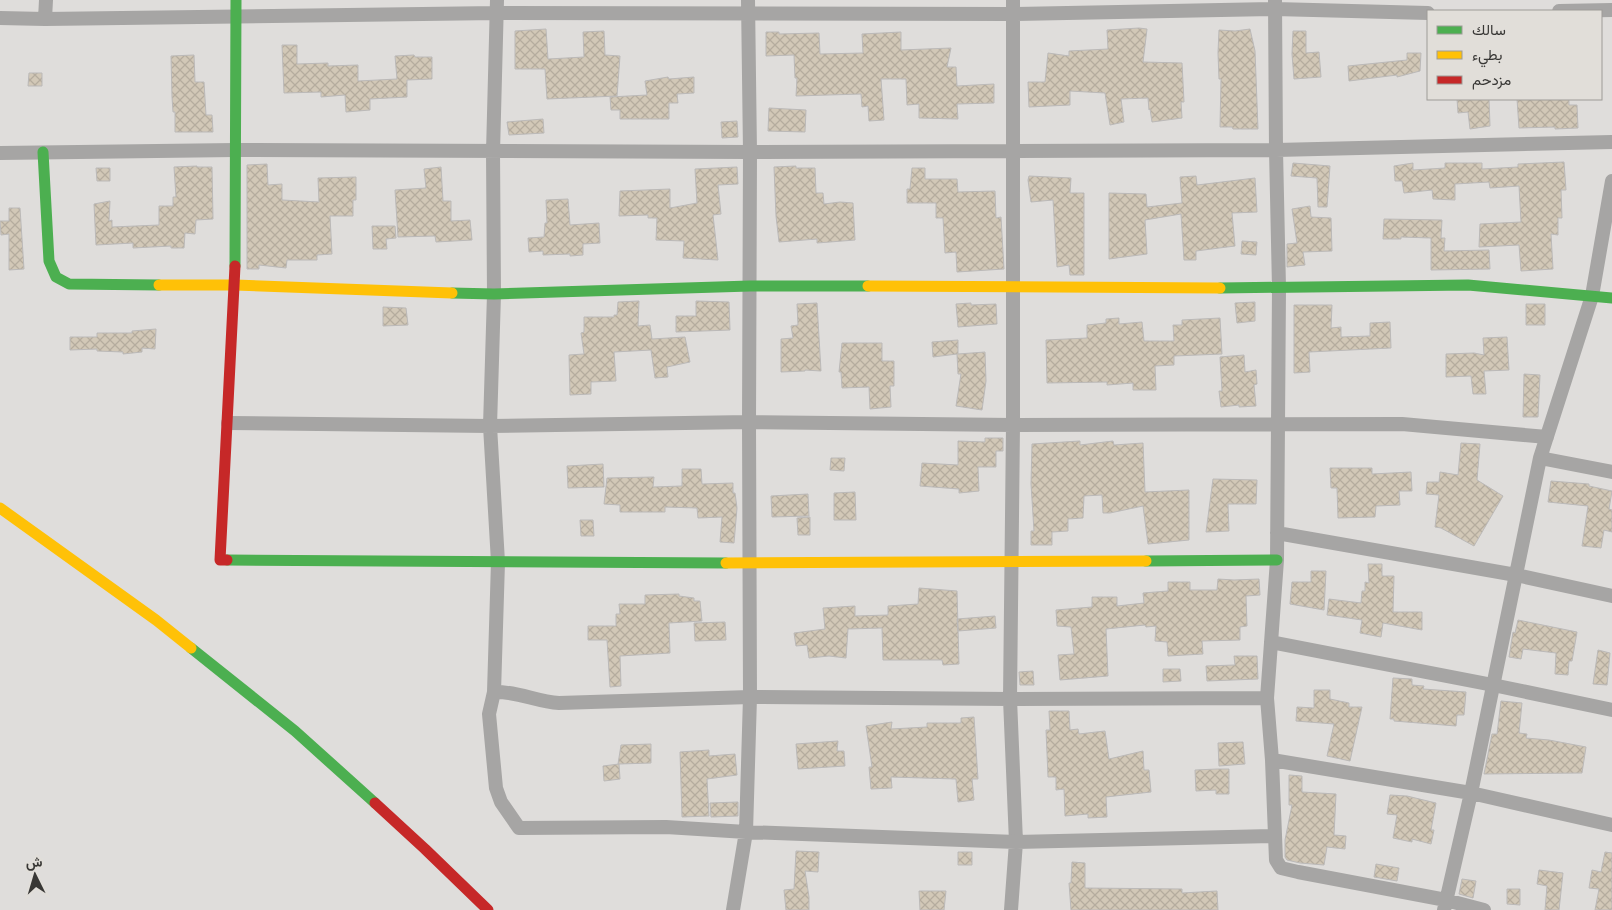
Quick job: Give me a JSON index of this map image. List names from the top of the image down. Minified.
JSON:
{"legend":["سالك","بطيء","مزدحم"],"north":"top"}
